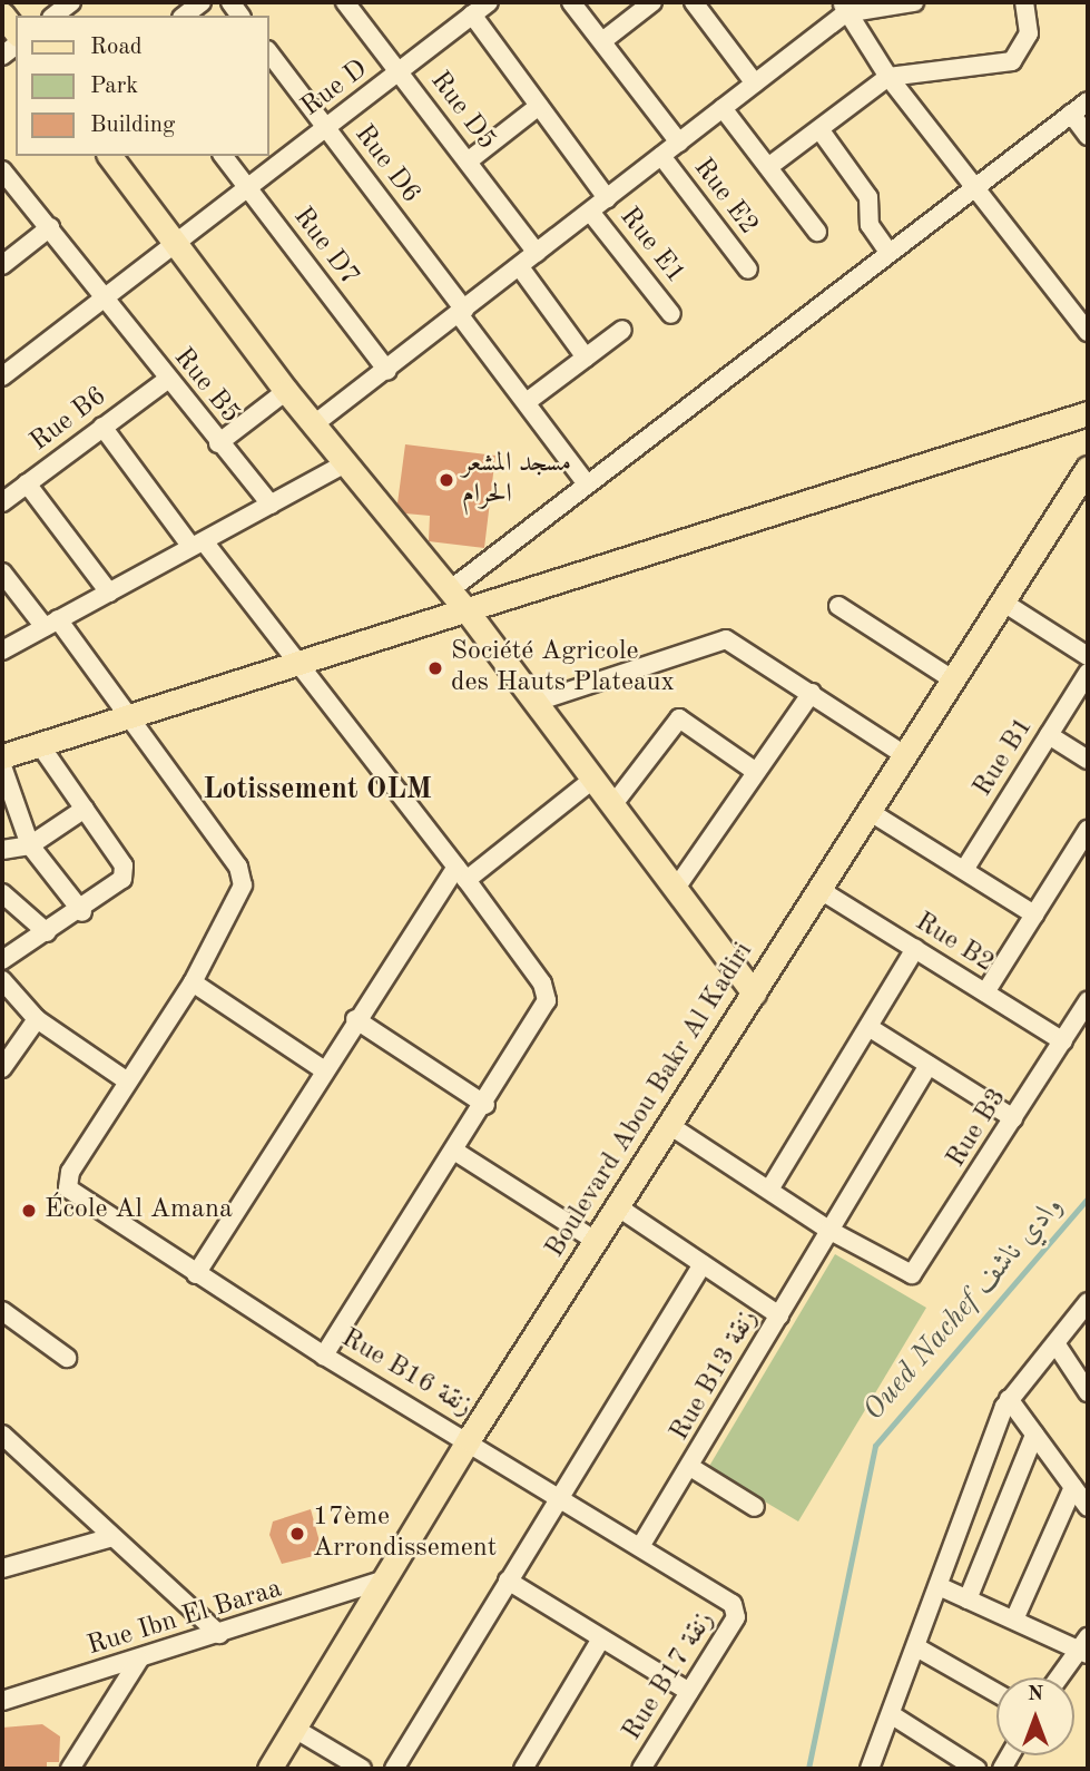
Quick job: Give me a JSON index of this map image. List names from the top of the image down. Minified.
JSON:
{"streets":{"main road":["Boulevard Abou Bakr Al Kadiri"],"street":["Rue D","Rue D5","Rue D6","Rue E2","Rue E1","Rue D7","Rue B5","Rue B6","Rue B1","Rue B2","Rue B3","Rue B16 زنقة","Rue B13 زنقة","Rue Ibn El Baraa","Rue B17 زنقة"]},"crossings":[["Rue D","Rue D5"],["Rue D","Rue D6"],["Rue D","Rue D7"],["Rue B5","Rue B6"],["Rue B2","Boulevard Abou Bakr Al Kadiri"],["Rue B2","Rue B3"],["Boulevard Abou Bakr Al Kadiri","Rue B16 زنقة"],["Boulevard Abou Bakr Al Kadiri","Rue Ibn El Baraa"],["Rue B3","Rue B13 زنقة"],["Rue B16 زنقة","Rue B13 زنقة"],["Rue B16 زنقة","Rue B17 زنقة"]],"districts":["Lotissement OLM"],"water":["Oued Nachef وادي ناشف"],"places":["مسجد المشعر الحرام","Société Agricole des Hauts Plateaux","École Al Amana","17ème Arrondissement"],"legend":["Road","Park","Building"],"north":"top"}
